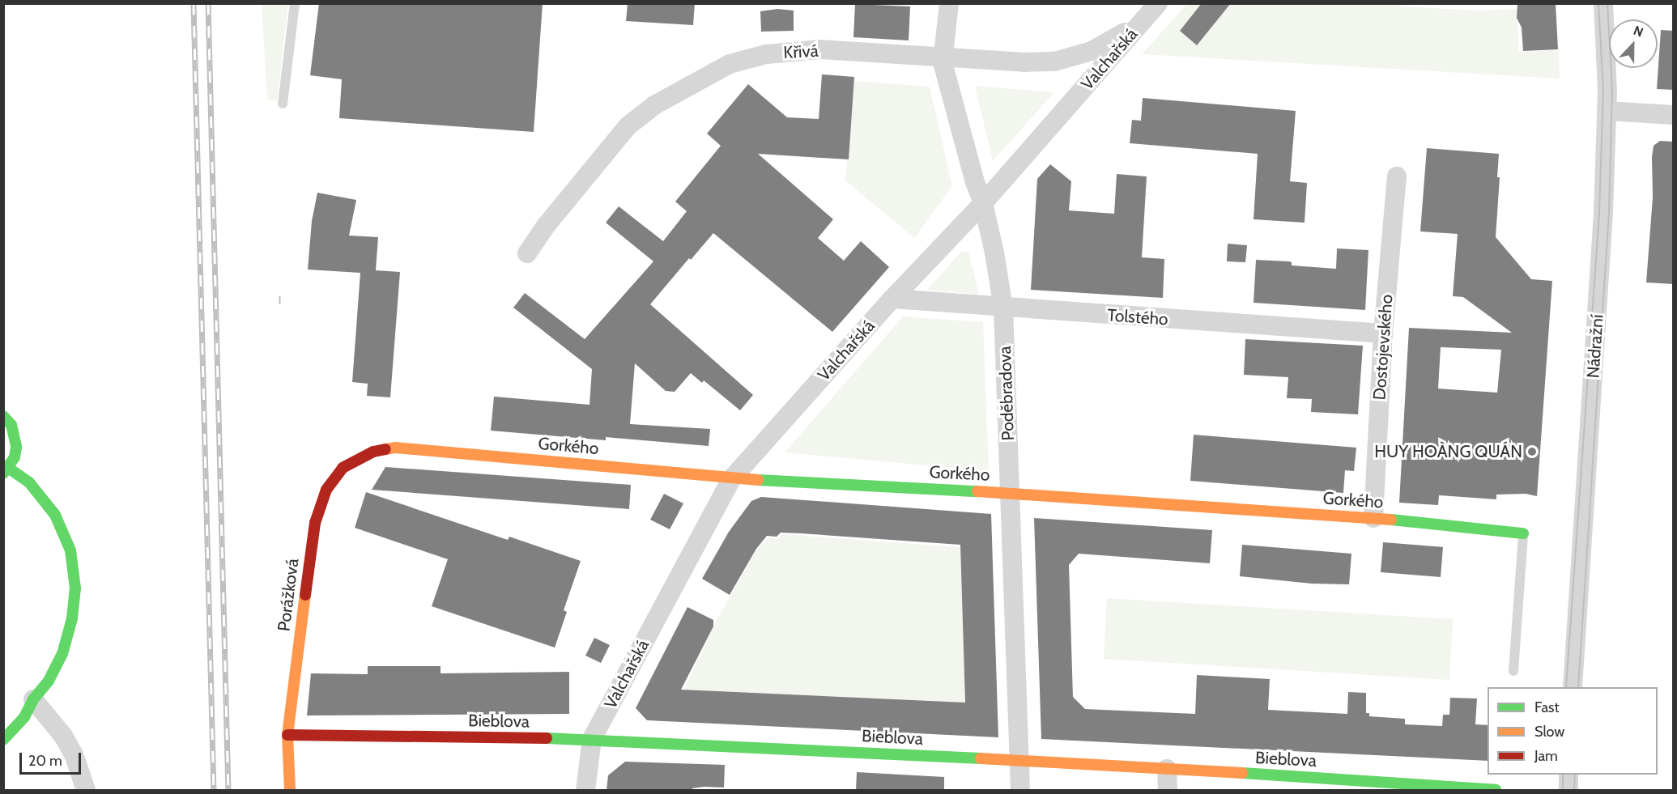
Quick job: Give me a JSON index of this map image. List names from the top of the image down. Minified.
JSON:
{"streets":{"main road":["Gorkého","Porážková","Bieblova"],"street":["Křivá","Valchařská","Tolstého","Nádražní","Dostojevského","Poděbradova"]},"crossings":[["Křivá","Valchařská"],["Křivá","Poděbradova"],["Valchařská","Tolstého"],["Valchařská","Poděbradova"],["Valchařská","Gorkého"],["Valchařská","Bieblova"],["Tolstého","Dostojevského"],["Tolstého","Poděbradova"],["Dostojevského","Gorkého"],["Poděbradova","Gorkého"],["Poděbradova","Bieblova"],["Gorkého","Porážková"],["Porážková","Bieblova"]],"places":["HUY HOÀNG QUÁN"],"legend":["Fast","Slow","Jam"],"scale_bar":"20 m","north":"top"}
